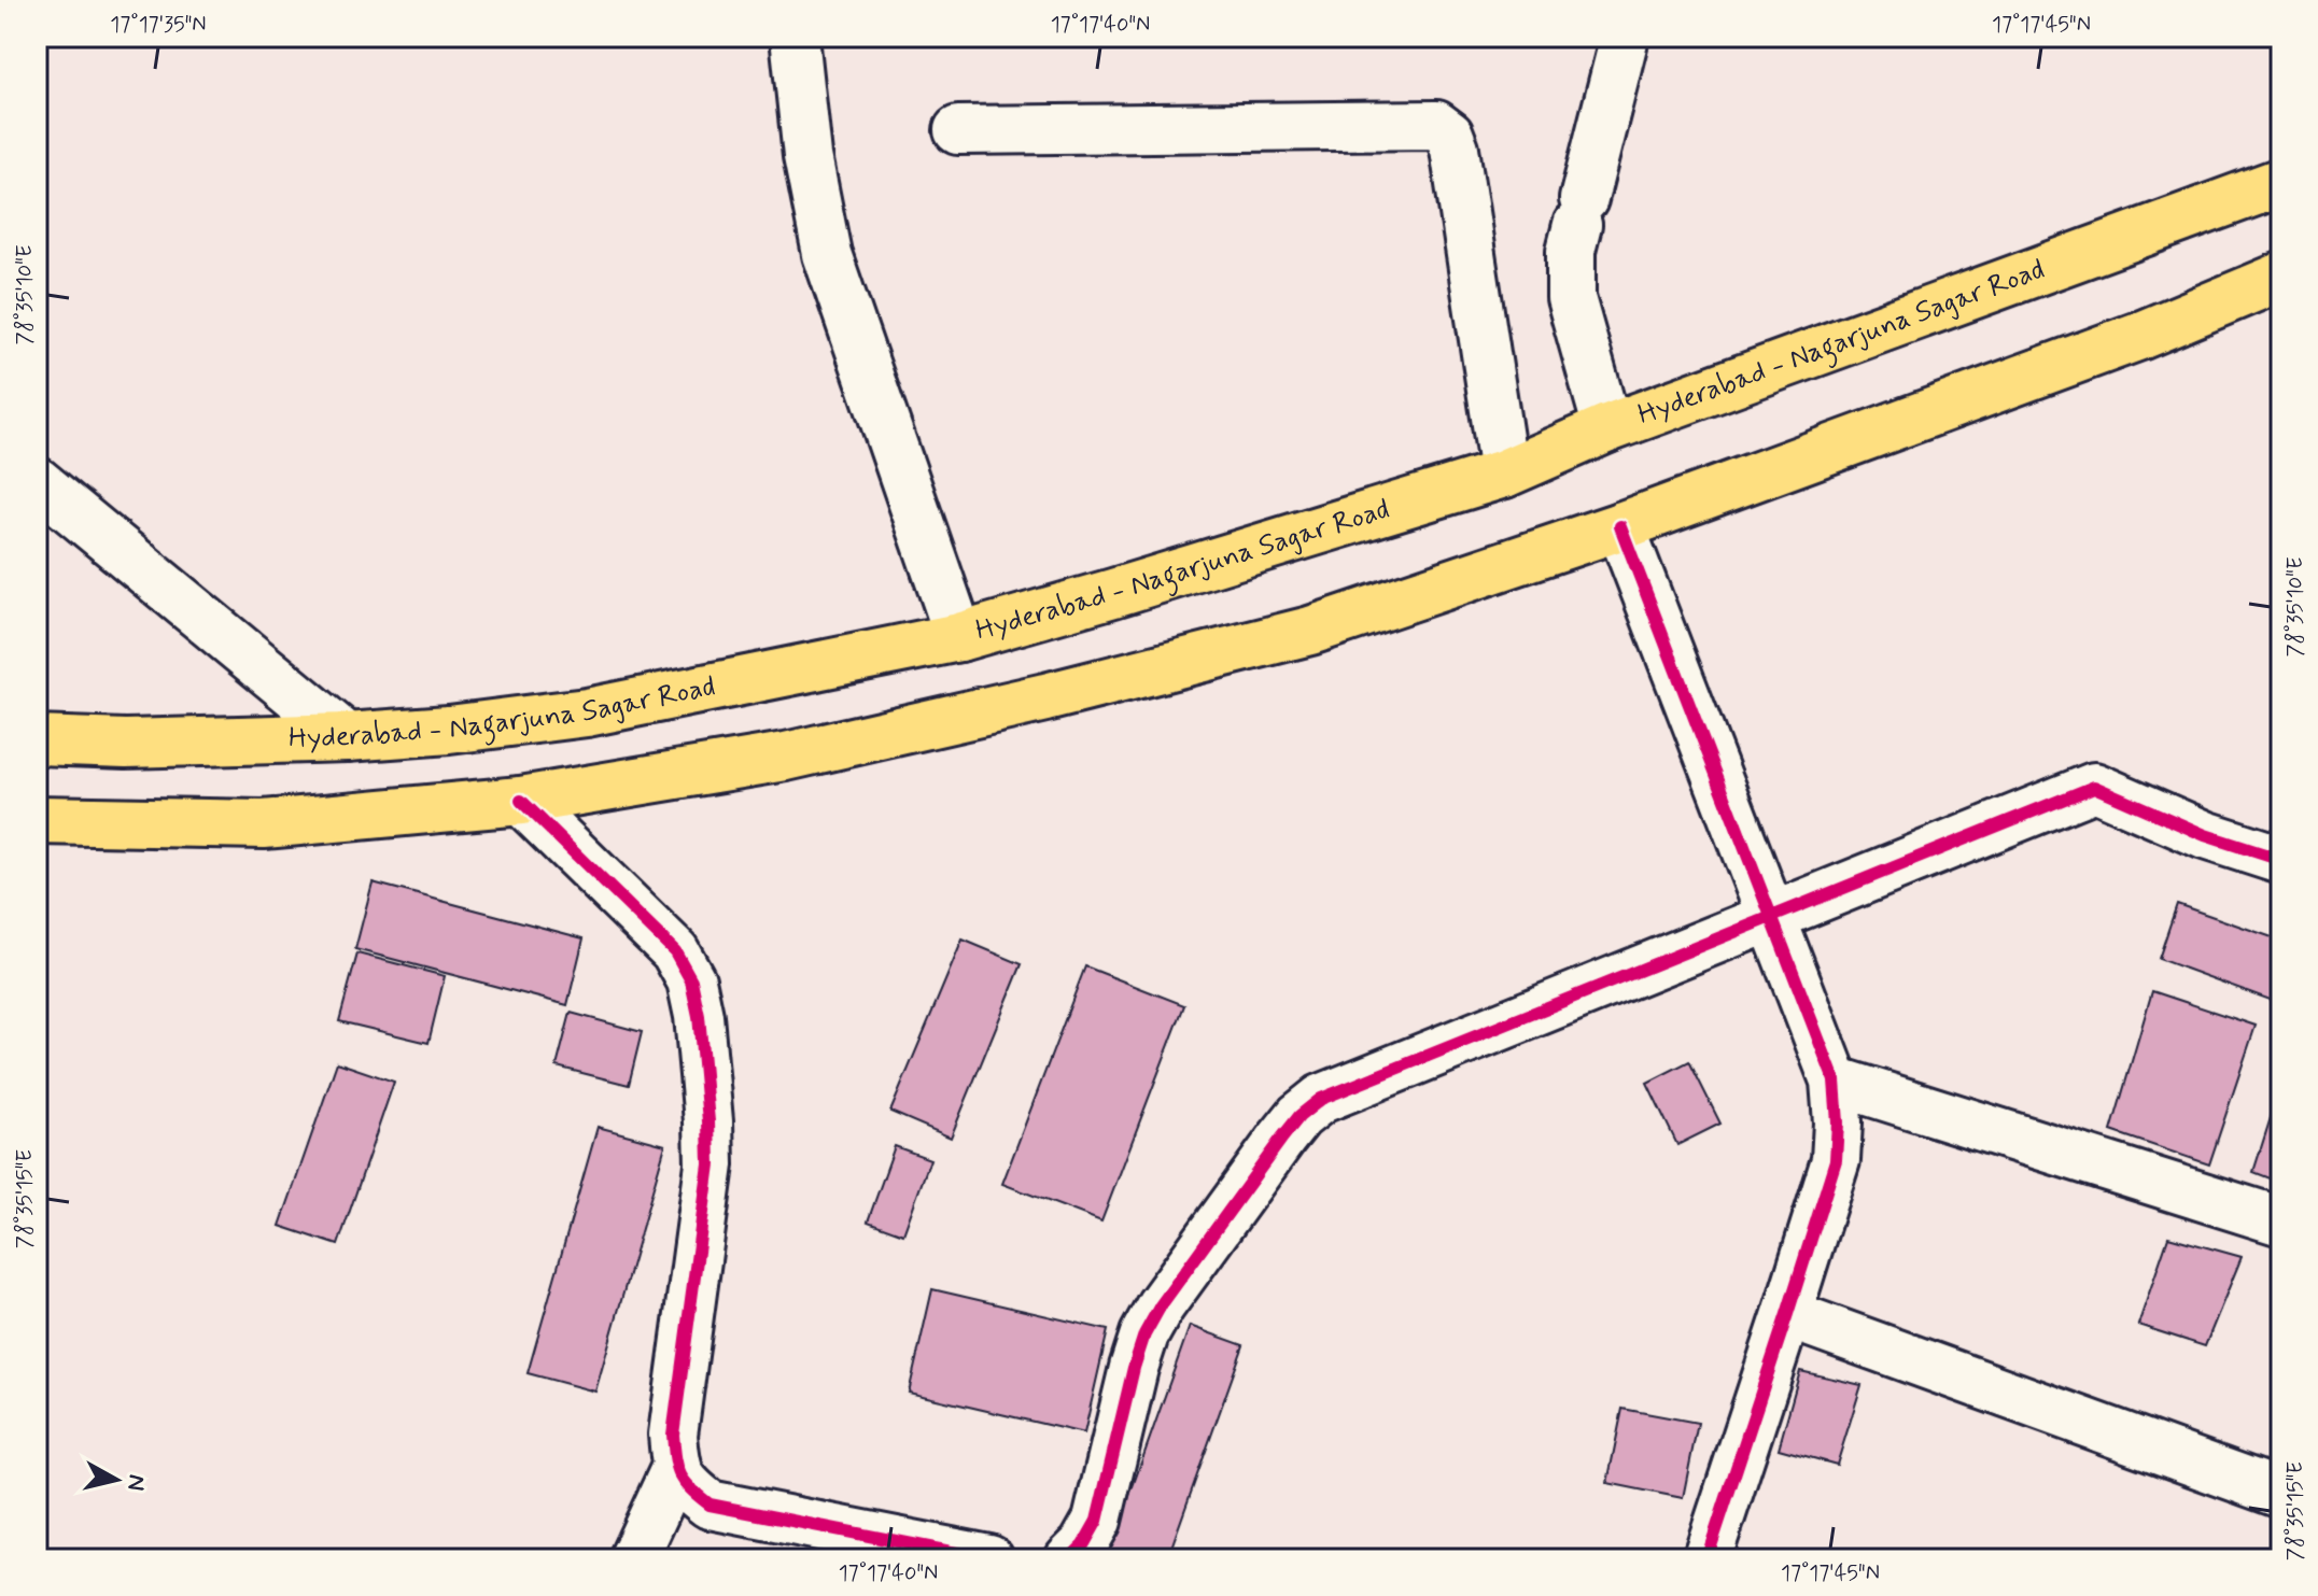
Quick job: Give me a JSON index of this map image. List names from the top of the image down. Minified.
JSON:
{"streets":{"main road":["Hyderabad - Nagarjuna Sagar Road"]},"north":"right","coordinates":["17°17'35\"N","17°17'40\"N","17°17'45\"N","78°35'10\"E","78°35'15\"E"]}
